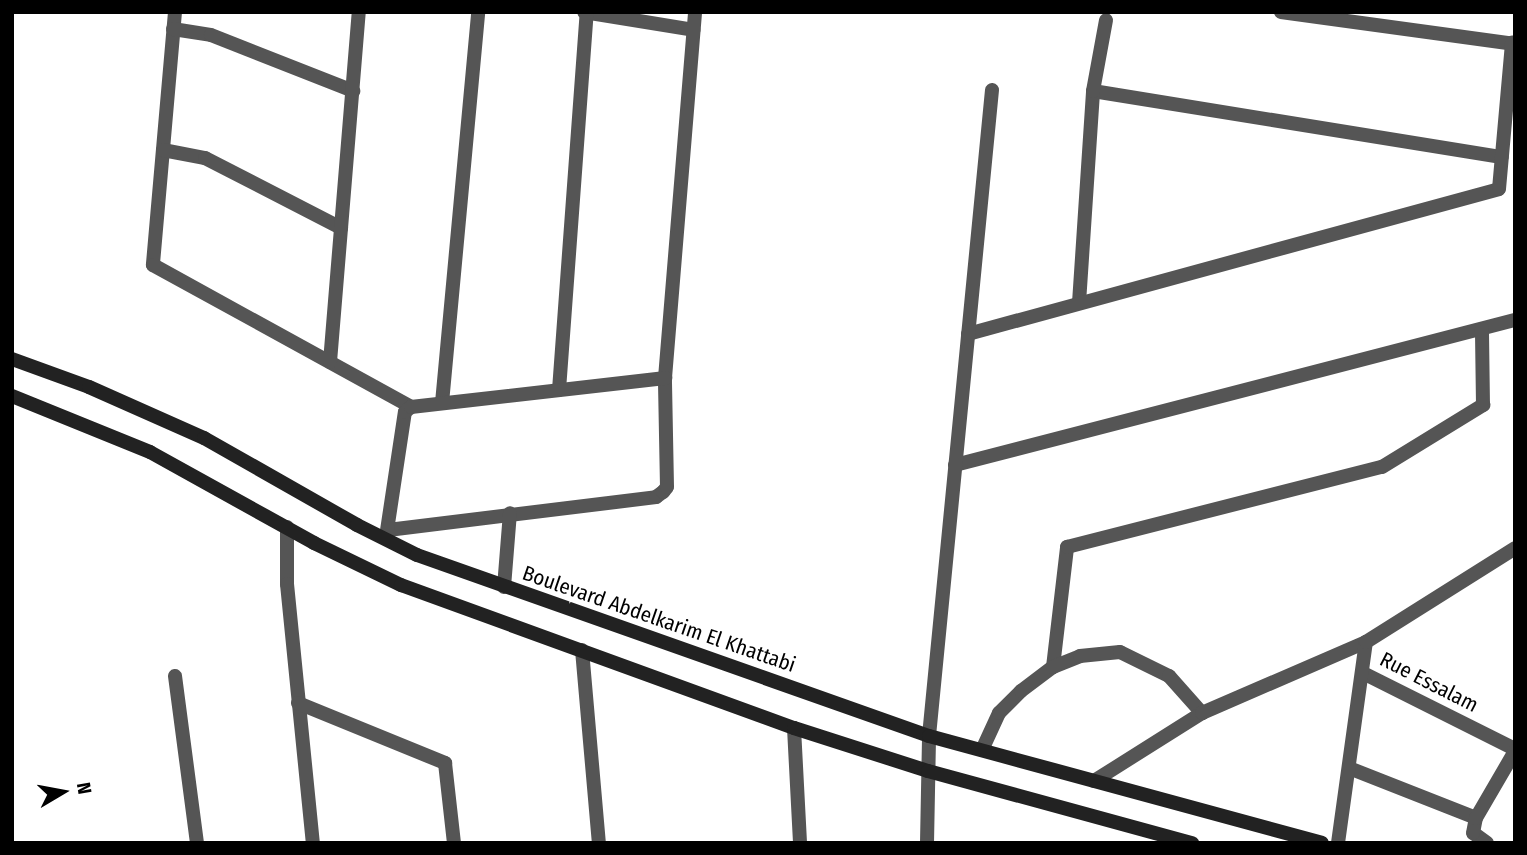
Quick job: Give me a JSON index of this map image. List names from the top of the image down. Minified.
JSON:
{"streets":{"street":["Boulevard Abdelkarim El Khattabi","Rue Essalam"]},"north":"right"}
